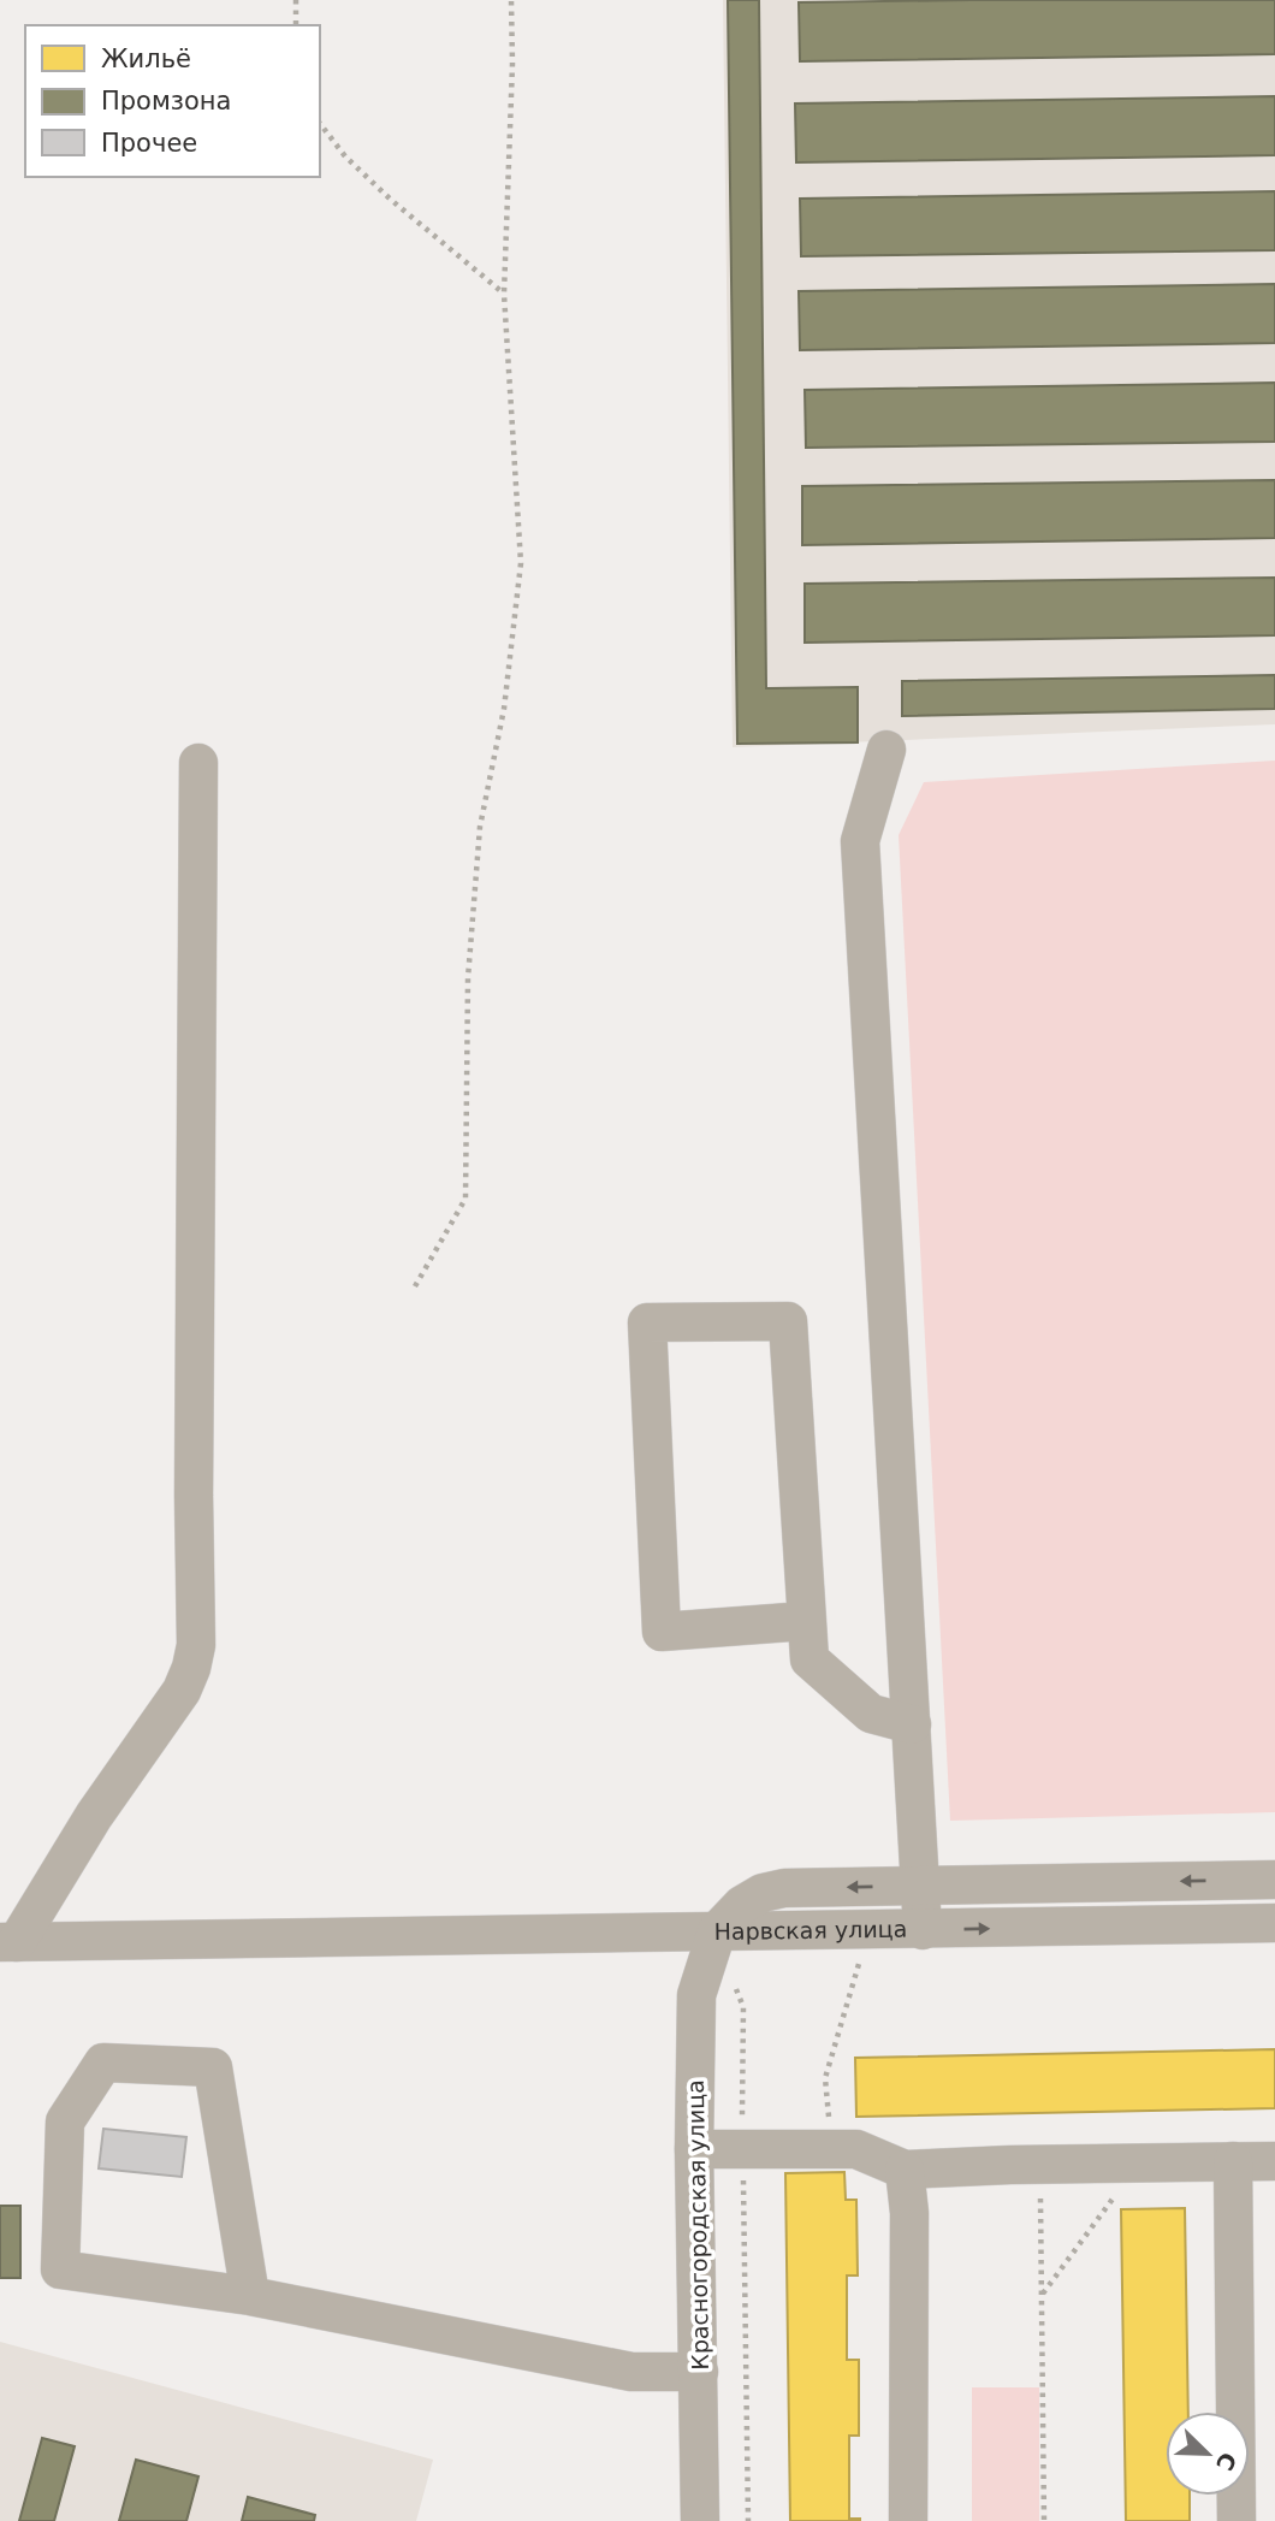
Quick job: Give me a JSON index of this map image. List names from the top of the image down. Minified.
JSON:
{"streets":{"street":["Нарвская улица","Красногородская улица"]},"crossings":[["Нарвская улица","Красногородская улица"]],"legend":["Жильё","Промзона","Прочее"],"north":"bottom right"}
